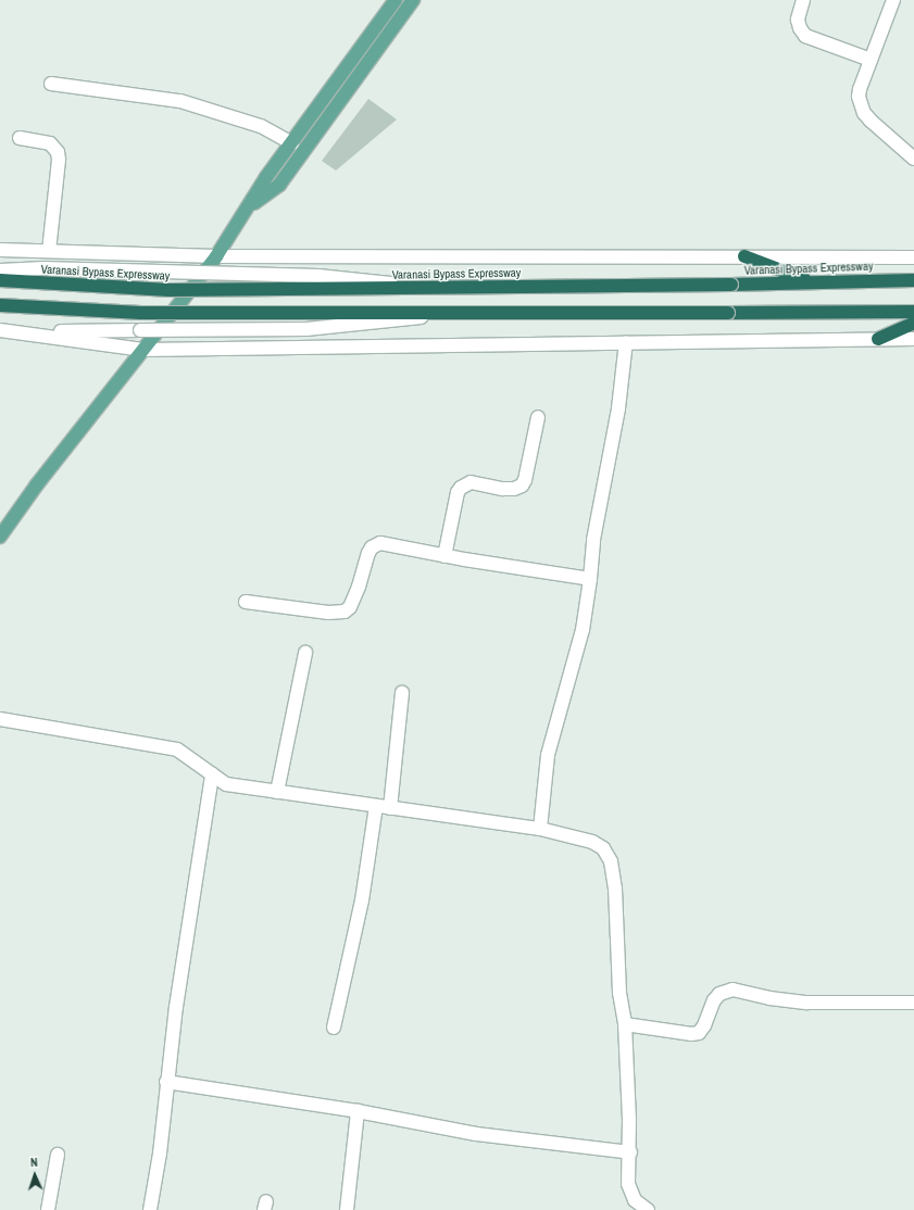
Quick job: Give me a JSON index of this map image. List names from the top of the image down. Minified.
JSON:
{"streets":{"highway":["Varanasi Bypass Expressway"]},"north":"top"}
